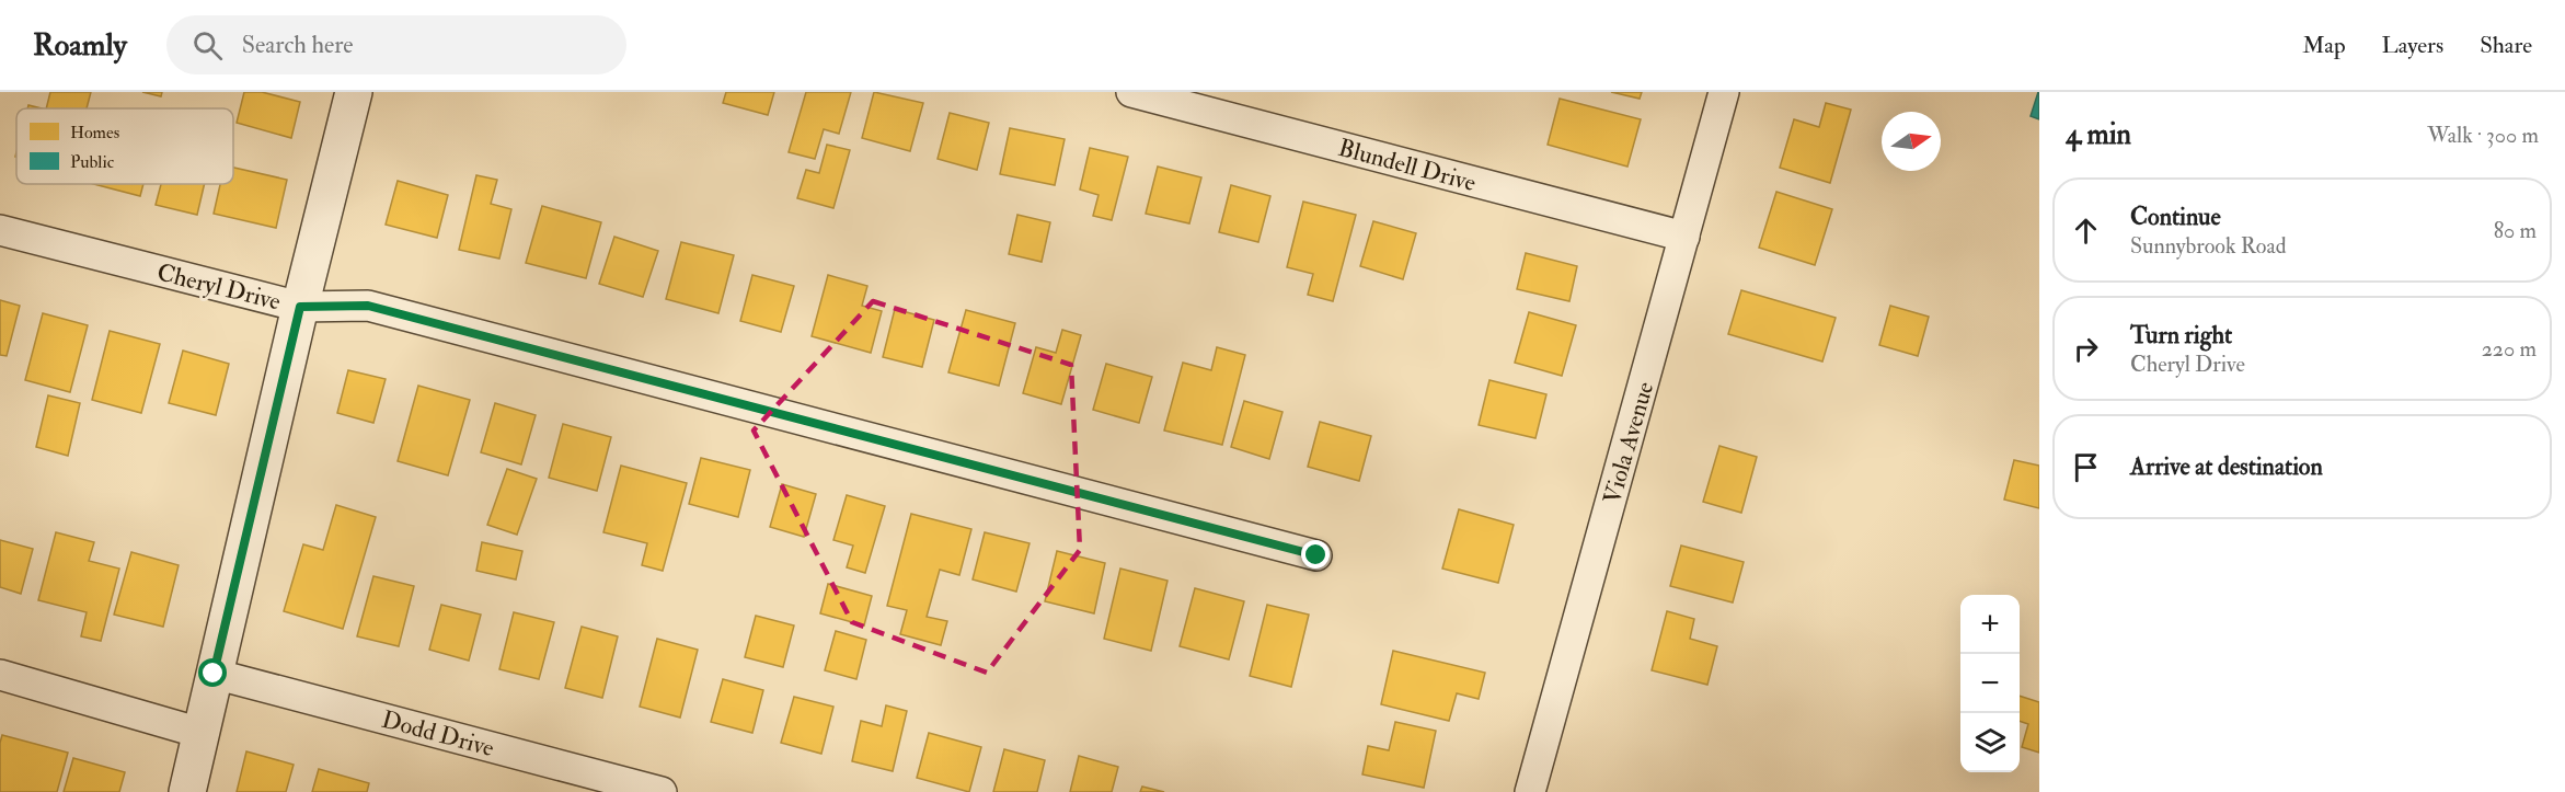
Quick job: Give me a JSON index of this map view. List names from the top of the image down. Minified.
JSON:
{"streets":{"street":["Blundell Drive","Cheryl Drive","Viola Avenue","Dodd Drive"]},"crossings":[["Blundell Drive","Viola Avenue"]],"legend":["Homes","Public"],"north":"right","page":{"header":"Roamly","search":"Search here","nav":["Map","Layers","Share"],"heading":["4 min","Walk · 300 m"],"list":[["Continue","Sunnybrook Road","80 m"],["Turn right","Cheryl Drive","220 m"],"Arrive at destination"],"map_buttons":["+","−"]}}
